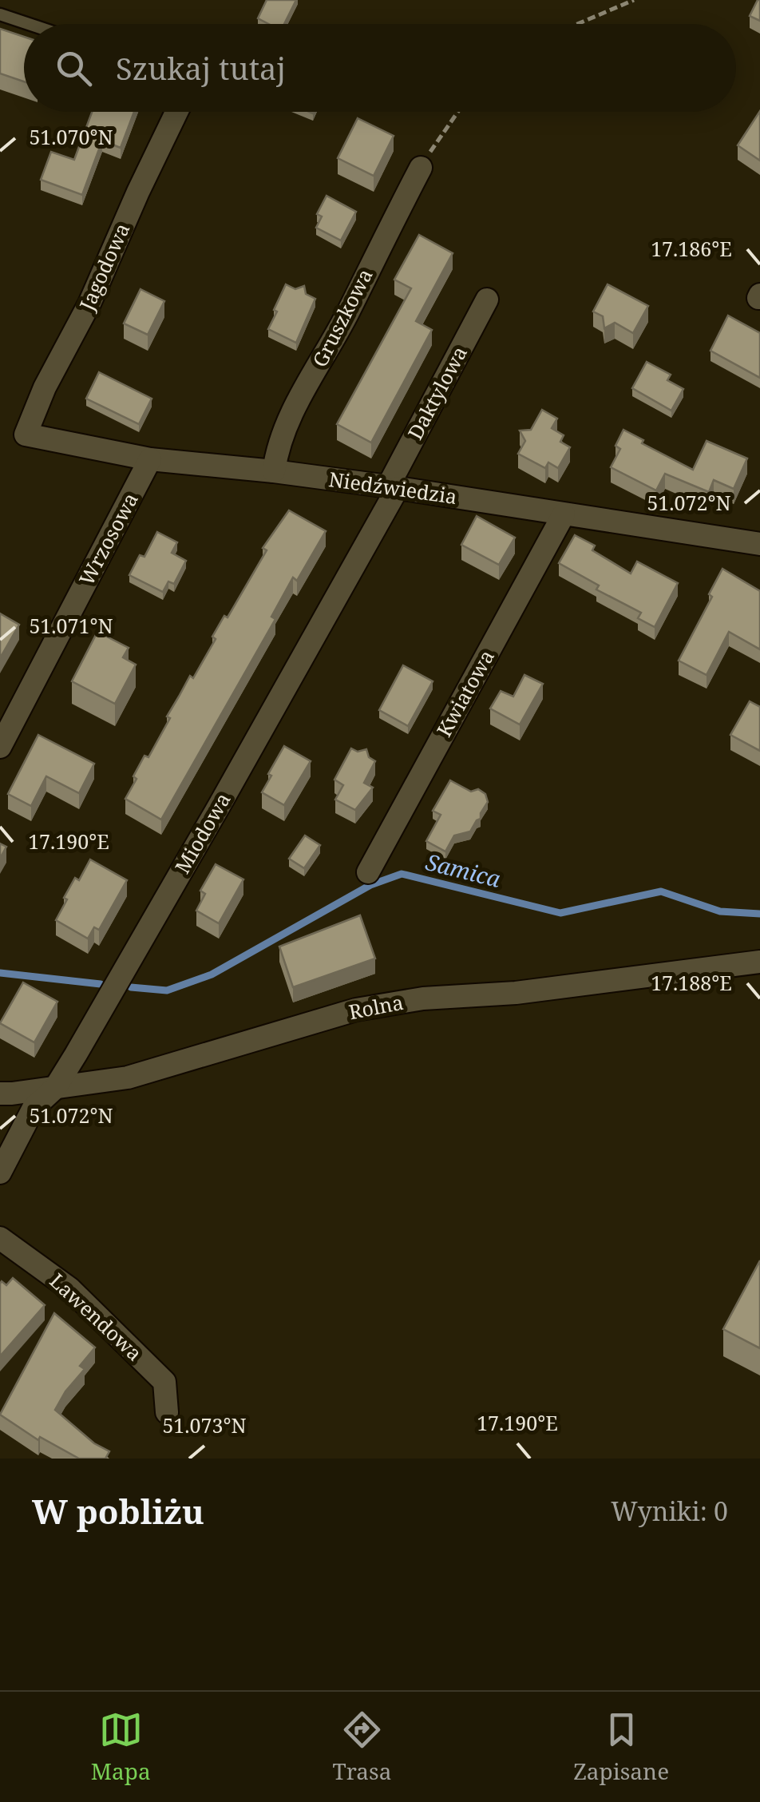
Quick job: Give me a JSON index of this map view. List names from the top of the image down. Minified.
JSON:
{"streets":{"street":["Jagodowa","Gruszkowa","Daktylowa","Niedźwiedzia","Wrzosowa","Kwiatowa","Miodowa","Rolna","Lawendowa"]},"crossings":[["Jagodowa","Niedźwiedzia"],["Gruszkowa","Niedźwiedzia"],["Daktylowa","Niedźwiedzia"],["Daktylowa","Miodowa"],["Niedźwiedzia","Wrzosowa"],["Niedźwiedzia","Kwiatowa"],["Niedźwiedzia","Miodowa"],["Miodowa","Rolna"]],"water":["Samica"],"page":{"search":"Szukaj tutaj","heading":["W pobliżu","Wyniki: 0"],"nav":["Mapa","Trasa","Zapisane"]},"coordinates":["51.070°N","17.186°E","51.072°N","51.071°N","17.190°E","17.188°E","51.073°N"]}
